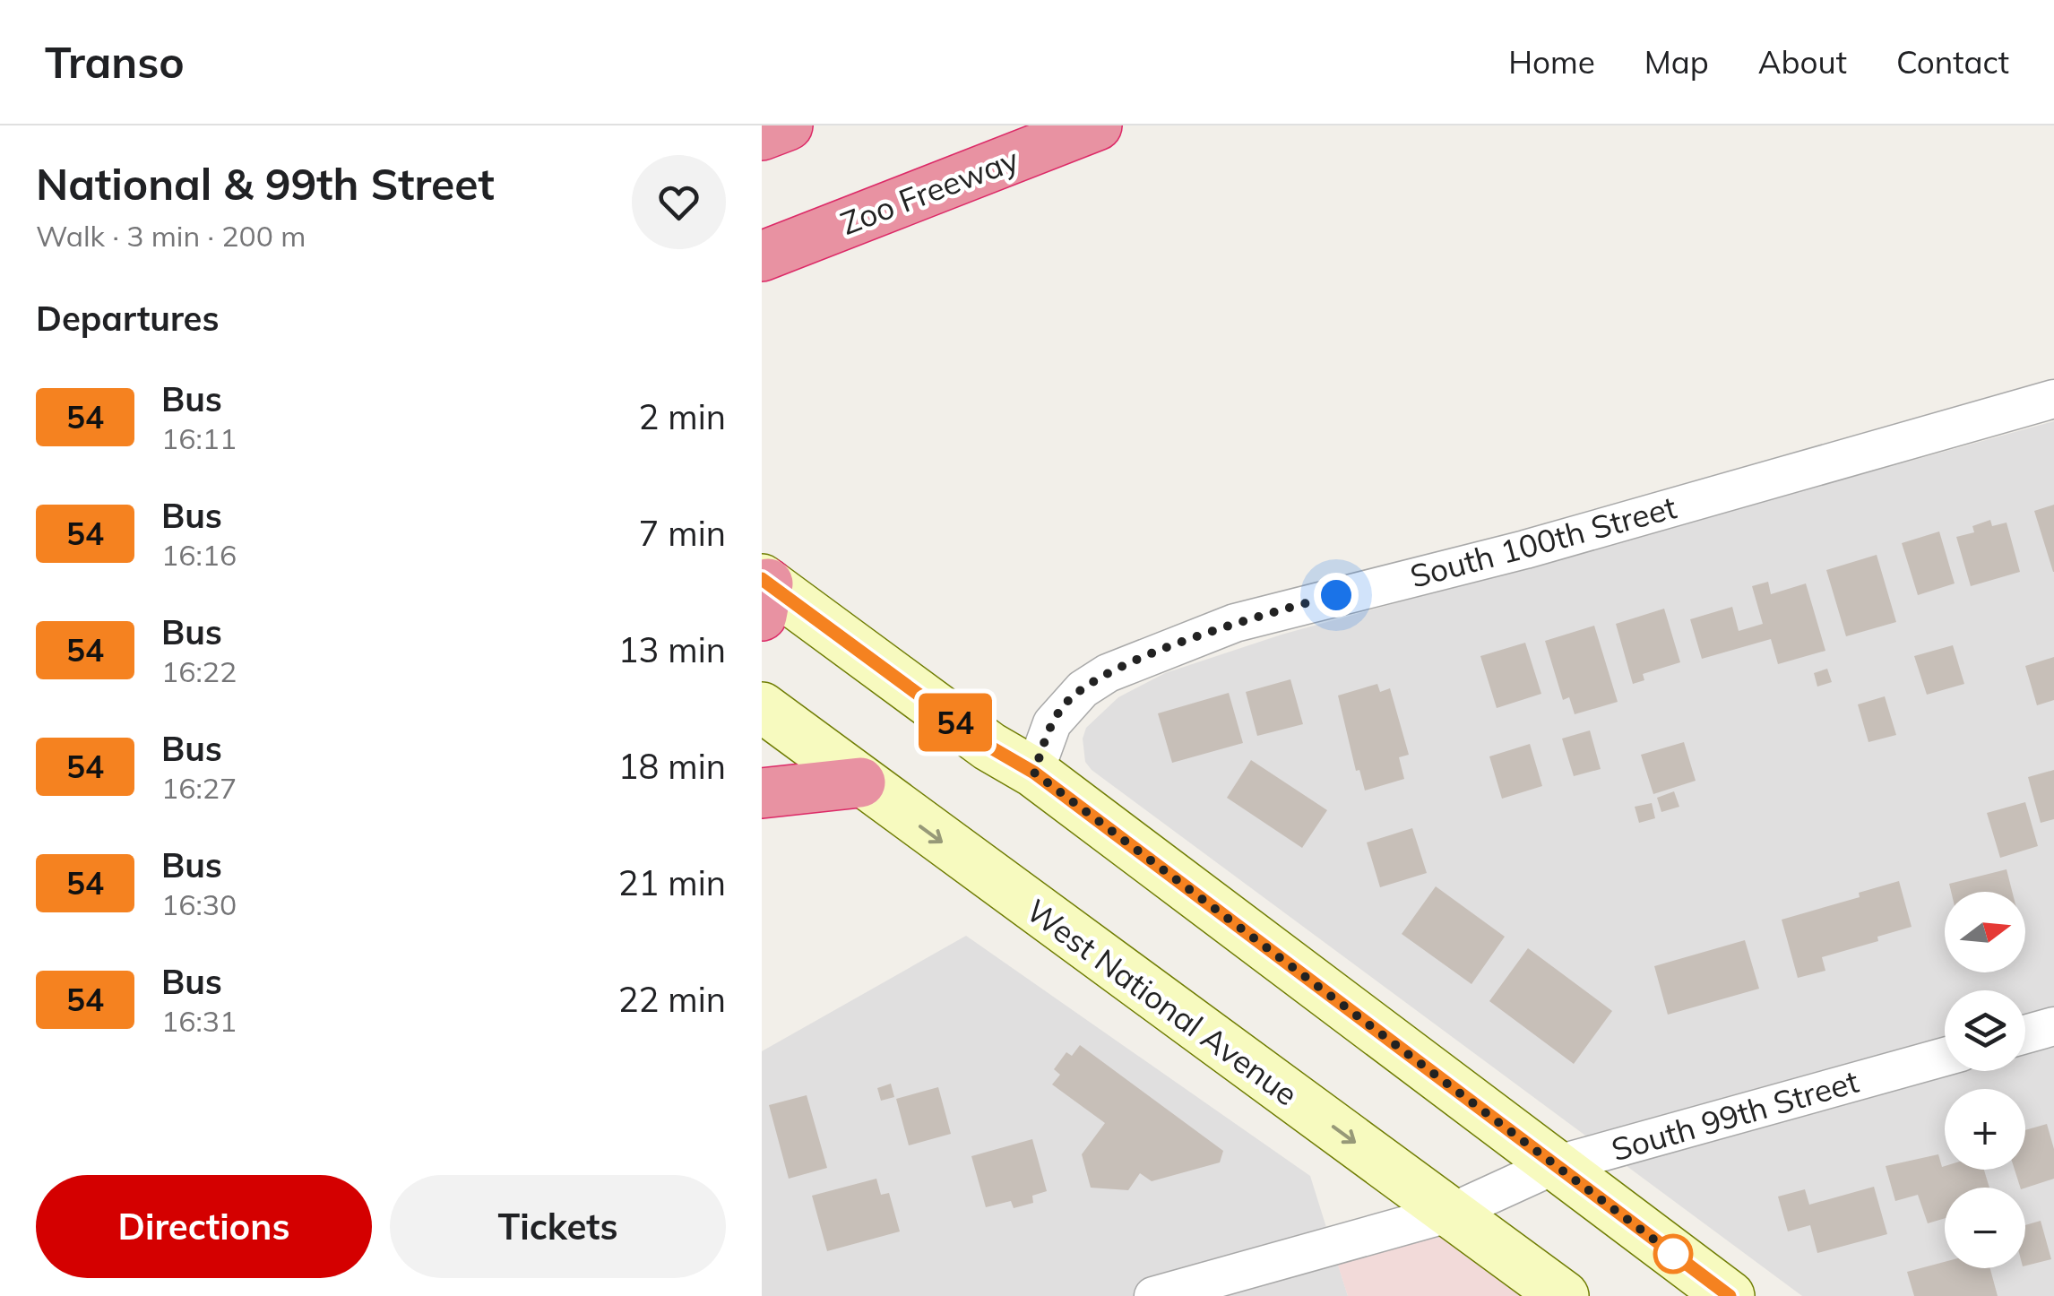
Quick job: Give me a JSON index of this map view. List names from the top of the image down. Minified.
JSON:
{"streets":{"highway":["Zoo Freeway"],"main road":["West National Avenue"],"street":["South 100th Street","South 99th Street"]},"crossings":[["West National Avenue","South 99th Street"]],"lines":["bus line 54"],"north":"right","page":{"header":"Transo","nav":["Home","Map","About","Contact"],"heading":[["National & 99th Street","Walk · 3 min · 200 m"],"Departures"],"on_map":"54","list":[{"mark":"54","name":"Bus","note":"16:11","value":"2 min"},{"mark":"54","name":"Bus","note":"16:16","value":"7 min"},{"mark":"54","name":"Bus","note":"16:22","value":"13 min"},{"mark":"54","name":"Bus","note":"16:27","value":"18 min"},{"mark":"54","name":"Bus","note":"16:30","value":"21 min"},{"mark":"54","name":"Bus","note":"16:31","value":"22 min"}],"map_buttons":["+","−"],"buttons":["Directions","Tickets"]}}
